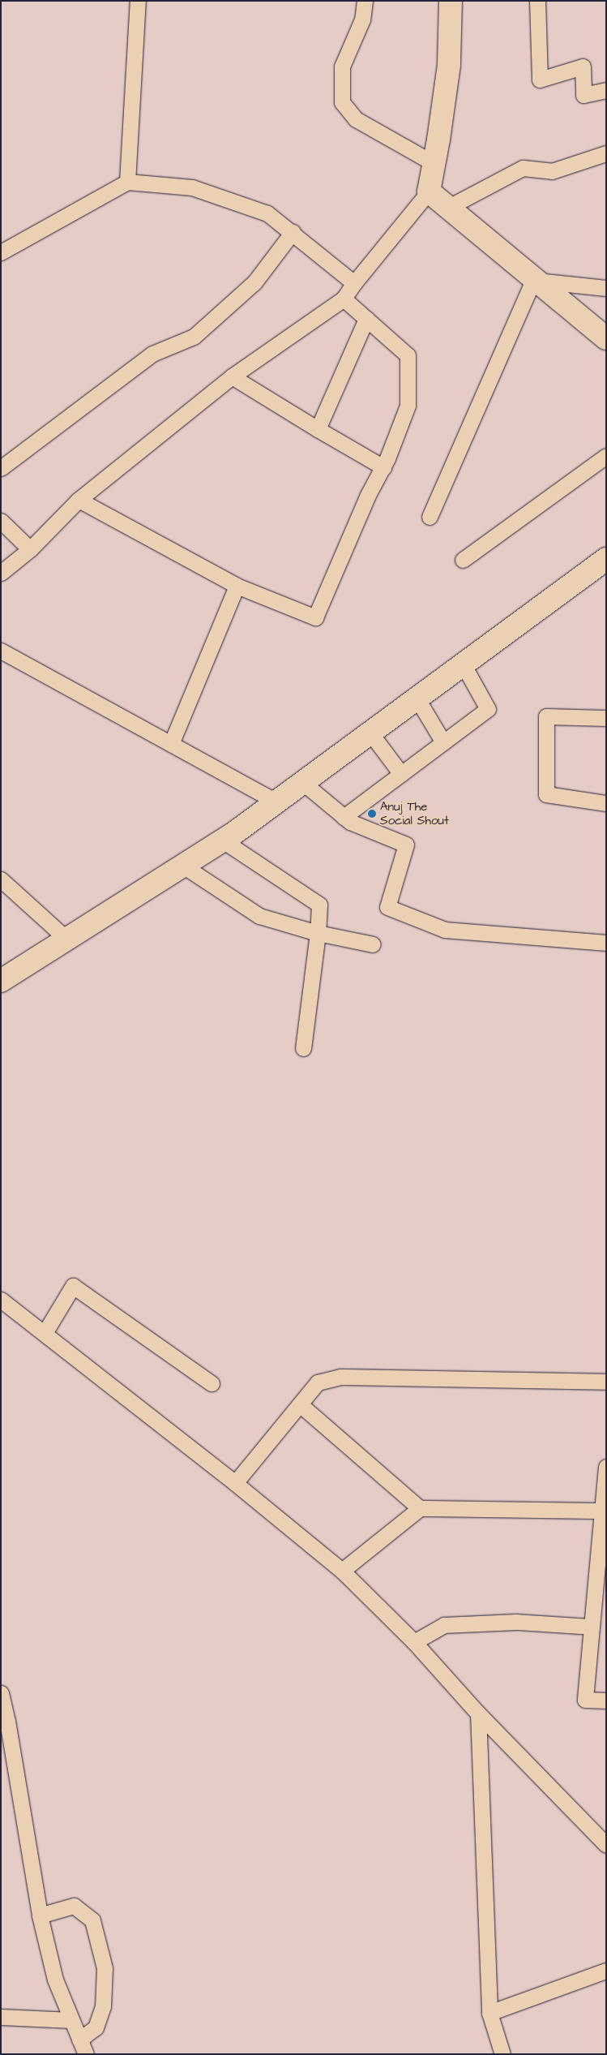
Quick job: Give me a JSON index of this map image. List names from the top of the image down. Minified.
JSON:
{"places":["Anuj The Social Shout"]}
